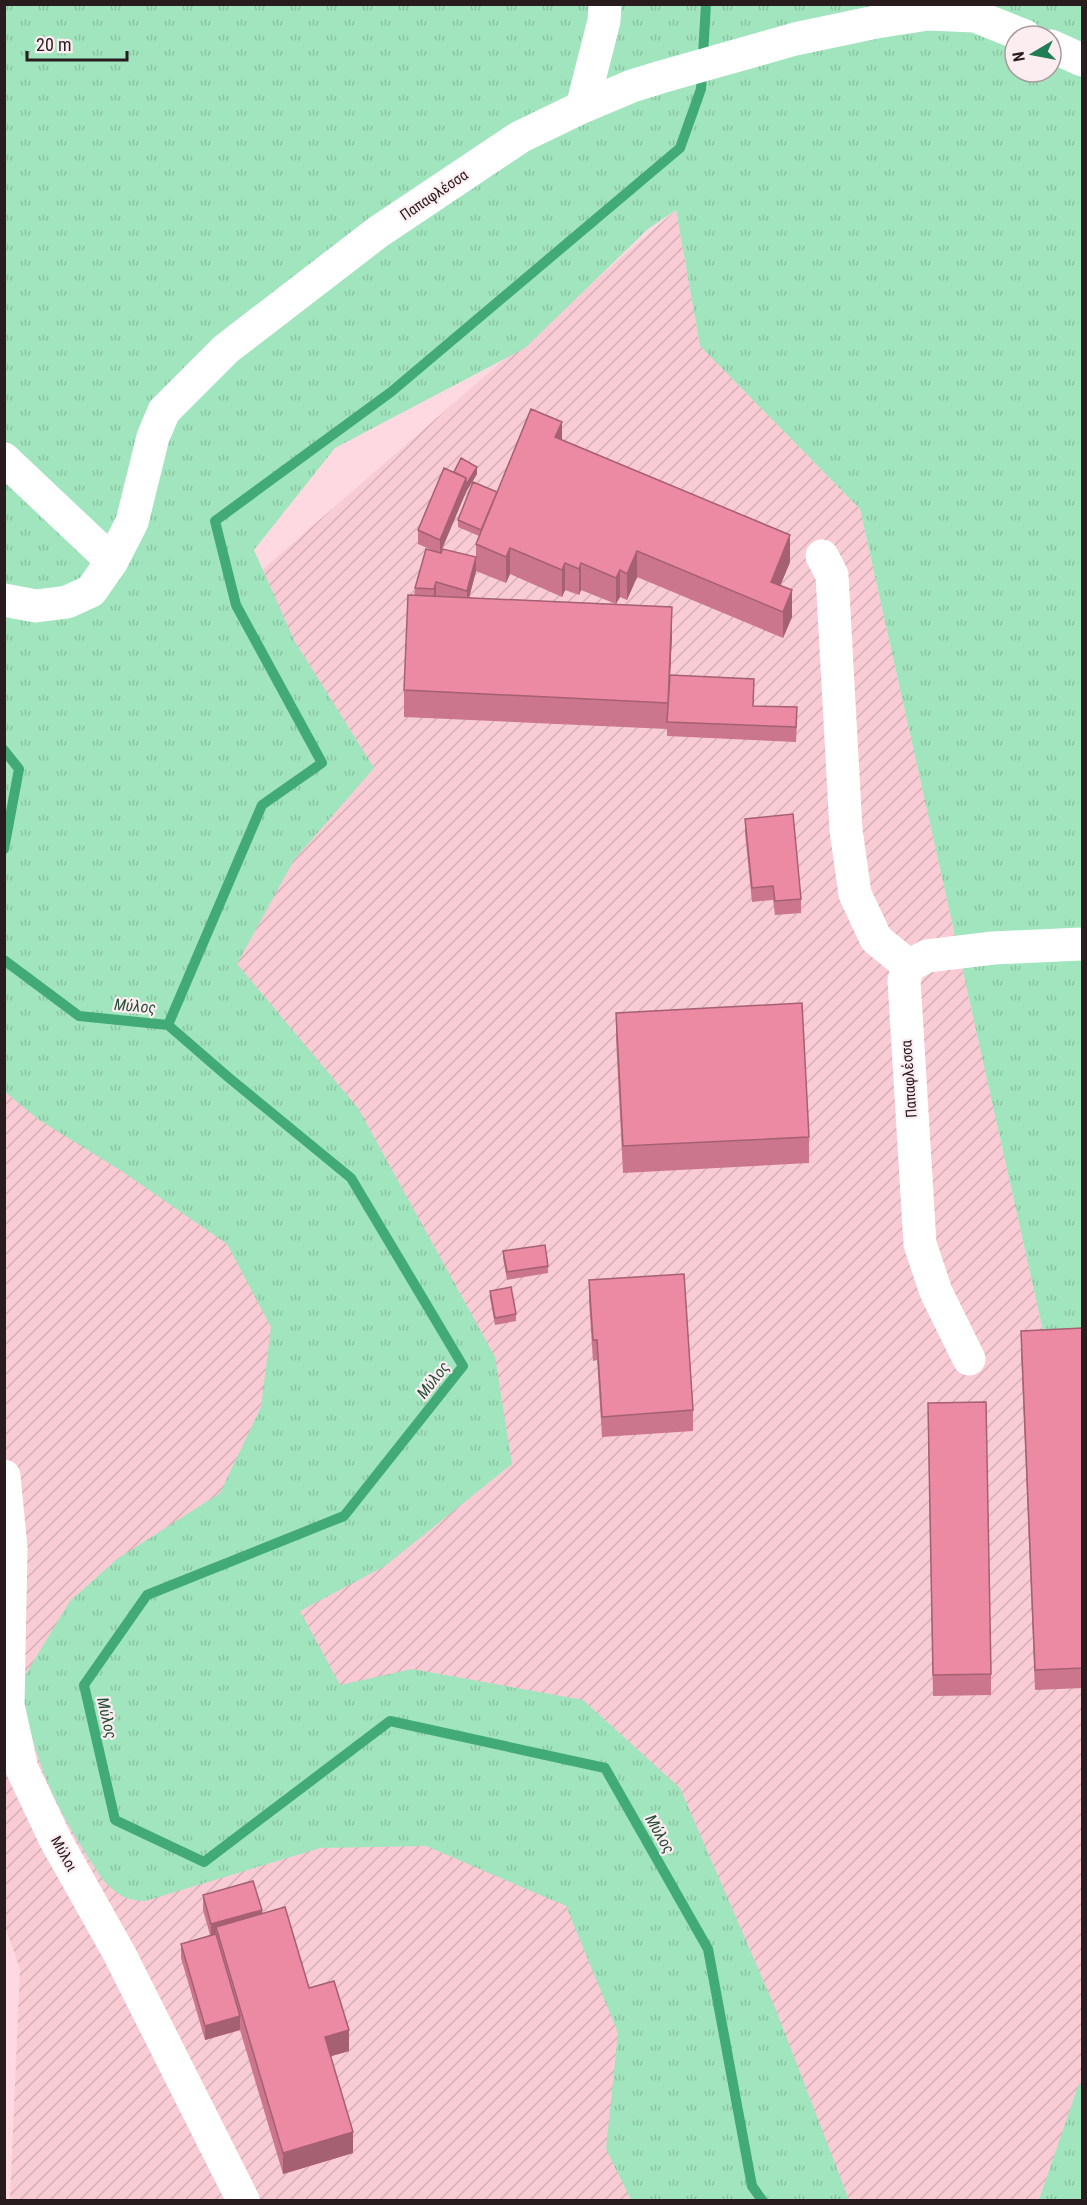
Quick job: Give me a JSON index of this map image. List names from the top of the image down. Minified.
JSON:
{"streets":{"street":["Παπαφλέσσα","Μύλοι"]},"water":["Μύλος"],"scale_bar":"20 m","north":"left"}
